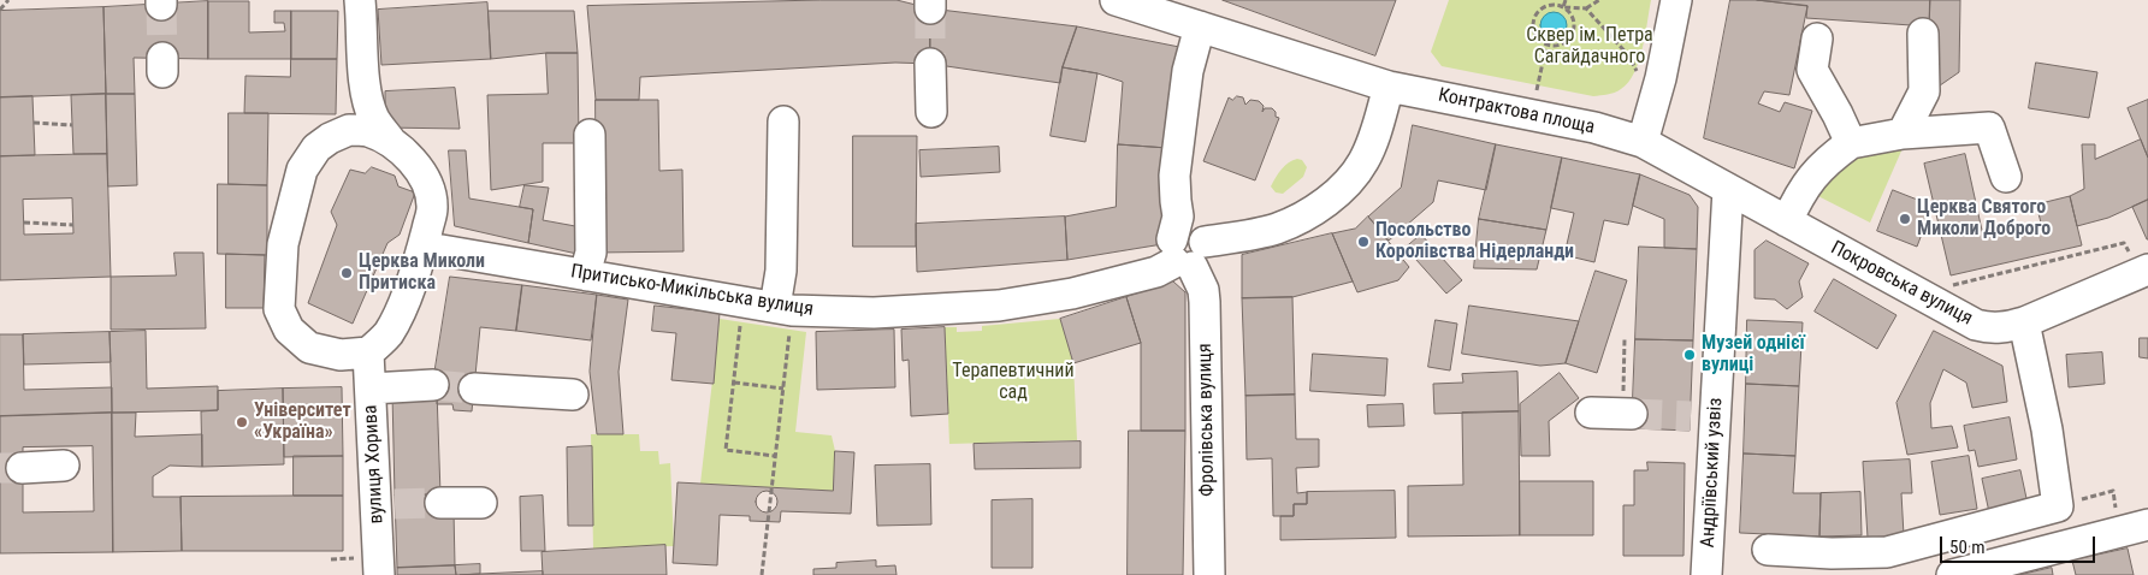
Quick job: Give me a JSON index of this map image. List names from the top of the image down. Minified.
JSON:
{"streets":{"street":["Контрактова площа","Покровська вулиця","Притисько-Микільська вулиця","Фролівська вулиця","вулиця Хорива","Андріївський узвіз"]},"crossings":[["Контрактова площа","Покровська вулиця"],["Контрактова площа","Андріївський узвіз"],["Покровська вулиця","Андріївський узвіз"],["Притисько-Микільська вулиця","Фролівська вулиця"],["Притисько-Микільська вулиця","вулиця Хорива"]],"parks":["Сквер ім. Петра Сагайдачного","Терапевтичний сад"],"places":["Церква Святого Миколи Доброго","Посольство Королівства Нідерланди","Церква Миколи Притиска","Музей однієї вулиці","Університет «Україна»"],"scale_bar":"50 m"}
